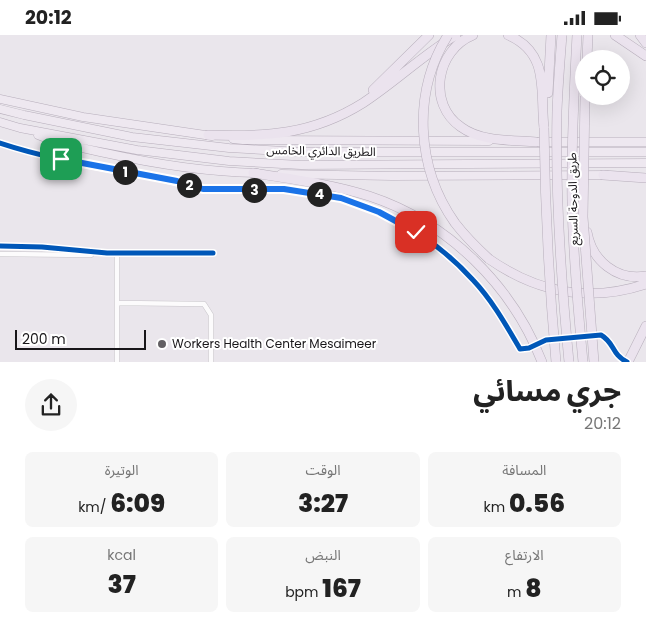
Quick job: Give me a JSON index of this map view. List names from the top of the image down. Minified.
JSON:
{"streets":{"highway":["الطريق الدائري الخامس","طريق الدوحة السريع"]},"places":["Workers Health Center Mesaimeer"],"scale_bar":"200 m","page":{"status":"20:12","pins":["1","2","3","4"],"scale":"200 m","heading":["جري مسائي","20:12"],"stats":[["المسافة","0.56 km"],["الوقت","3:27"],["الوتيرة","6:09 /km"],["الارتفاع","8 m"],["النبض","167 bpm"],["kcal","37"]]}}
